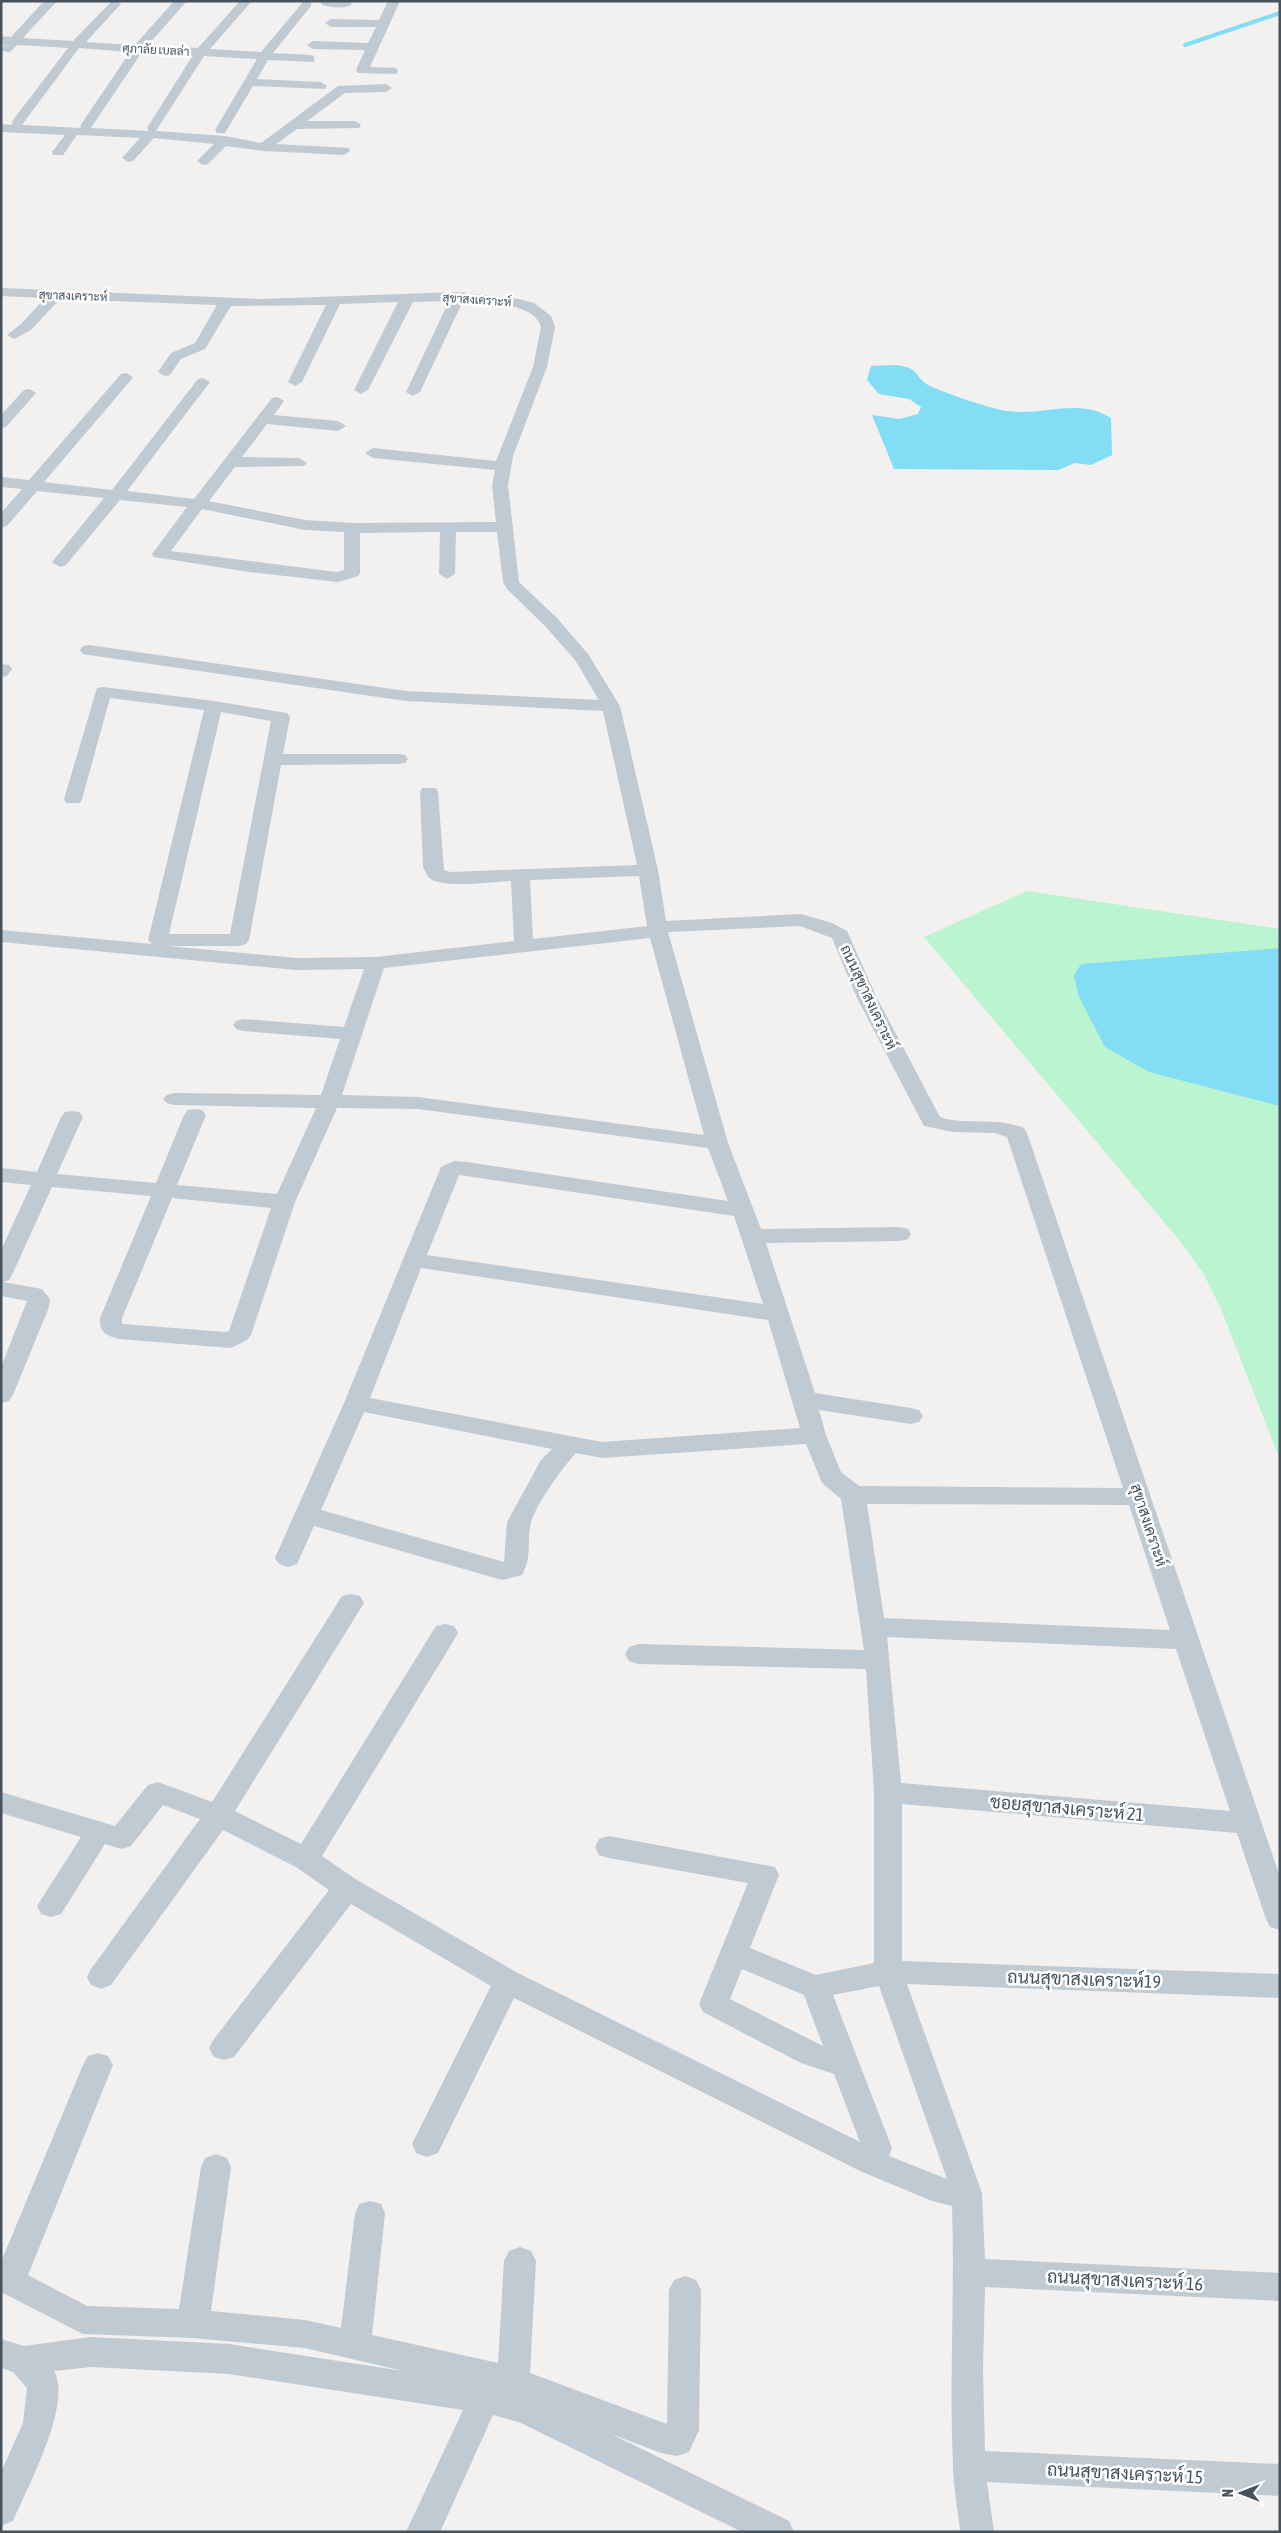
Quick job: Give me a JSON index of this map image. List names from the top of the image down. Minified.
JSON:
{"streets":{"street":["ศุภาลัย เบลล่า","สุขาสงเคราะห์","ถนนสุขาสงเคราะห์","ชอยสุขาสงเคราะห์ 21","ถนนสุขาสงเคราะห์19","ถนนสุขาสงเคราะห์ 16","ถนนสุขาสงเคราะห์ 15"]},"crossings":[["สุขาสงเคราะห์","ถนนสุขาสงเคราะห์"],["สุขาสงเคราะห์","ชอยสุขาสงเคราะห์ 21"]],"north":"left"}
